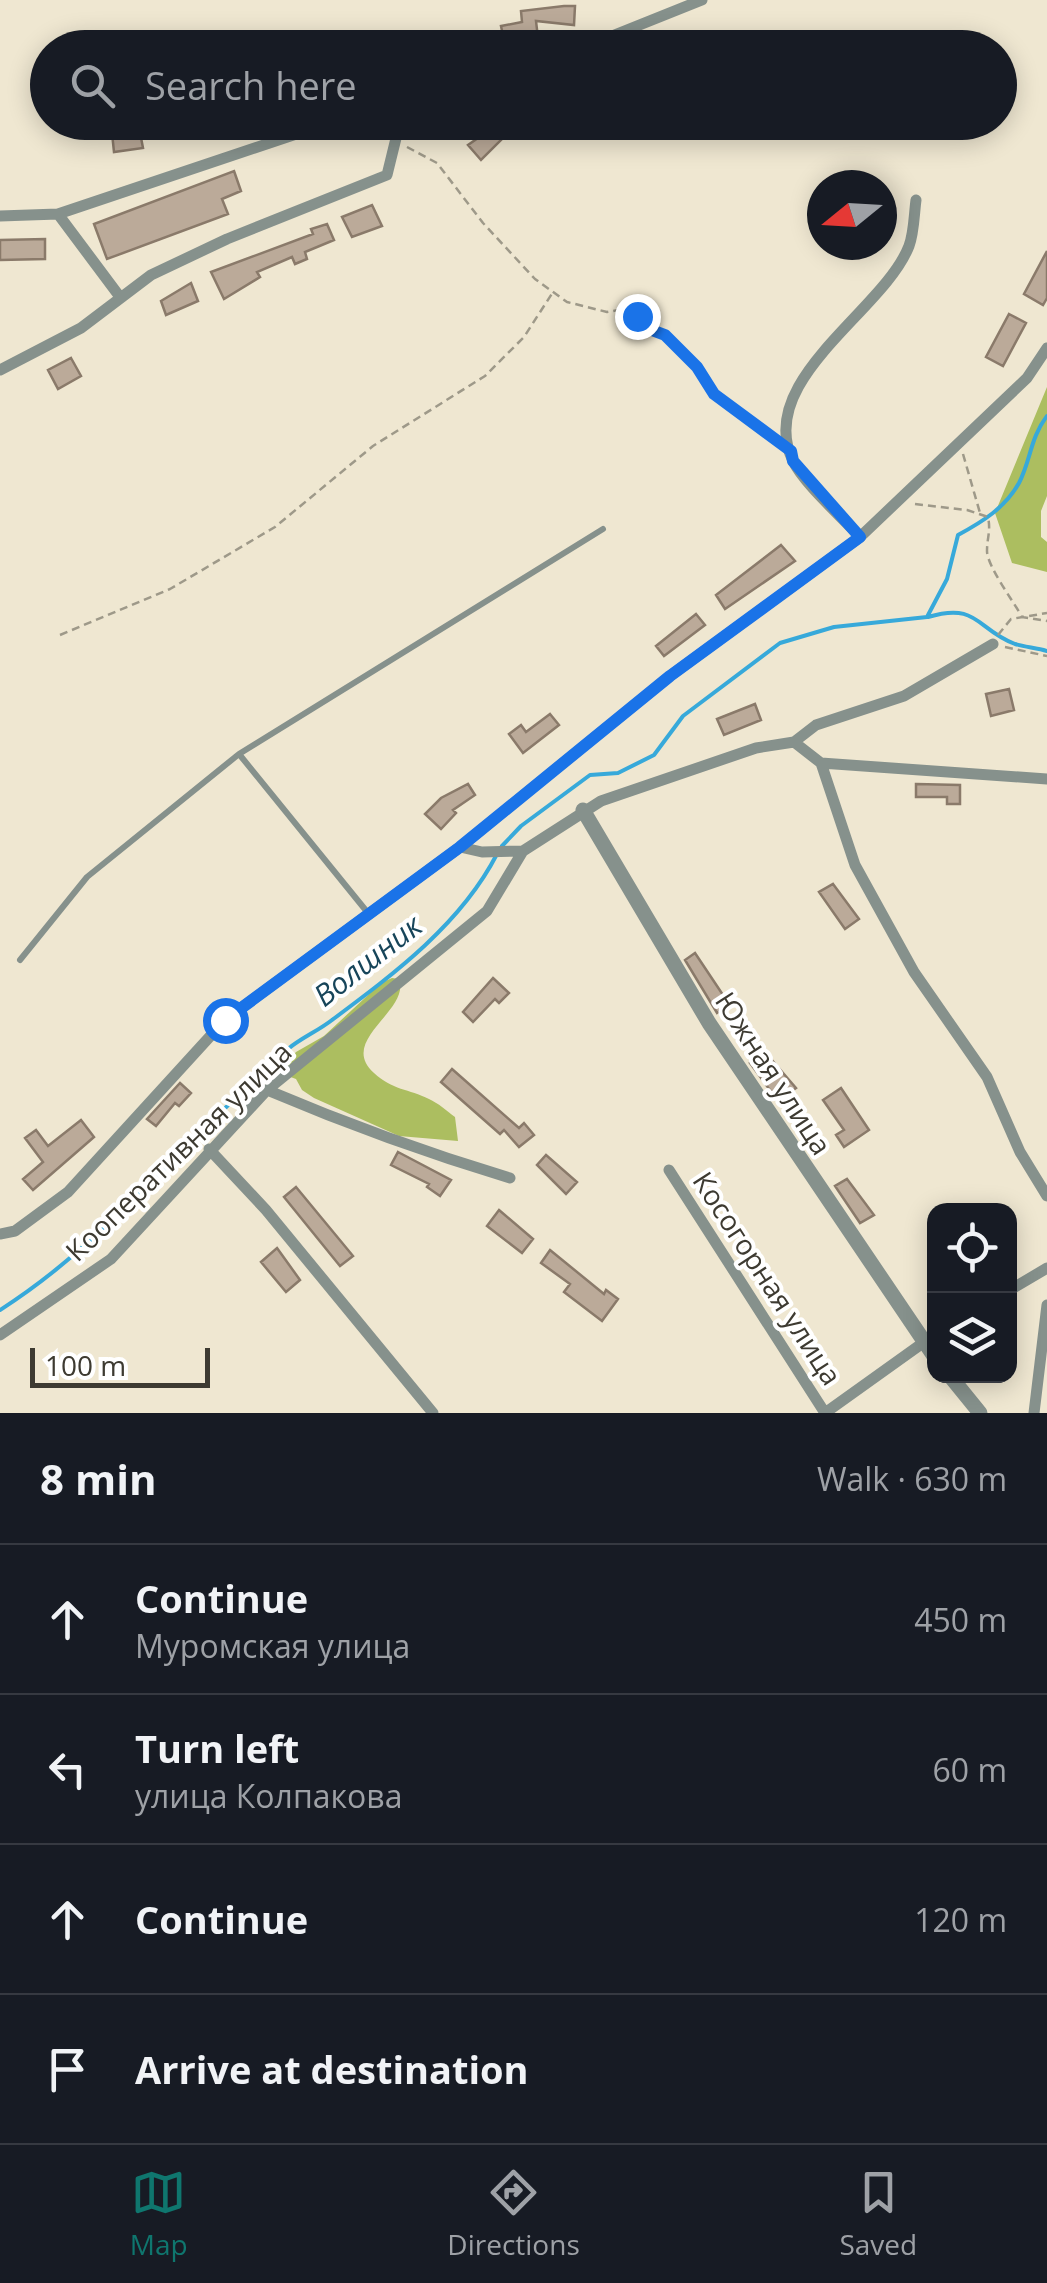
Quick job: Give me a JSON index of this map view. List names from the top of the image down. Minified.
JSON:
{"streets":{"street":["Южная улица","Кооперативная улица","Косогорная улица"]},"crossings":[["Южная улица","Кооперативная улица"]],"water":["Волшник"],"scale_bar":"100 m","north":"left","page":{"search":"Search here","scale":"100 m","heading":["8 min","Walk · 630 m"],"list":[["Continue","Муромская улица","450 m"],["Turn left","улица Колпакова","60 m"],["Continue","120 m"],"Arrive at destination"],"nav":["Map","Directions","Saved"]}}
